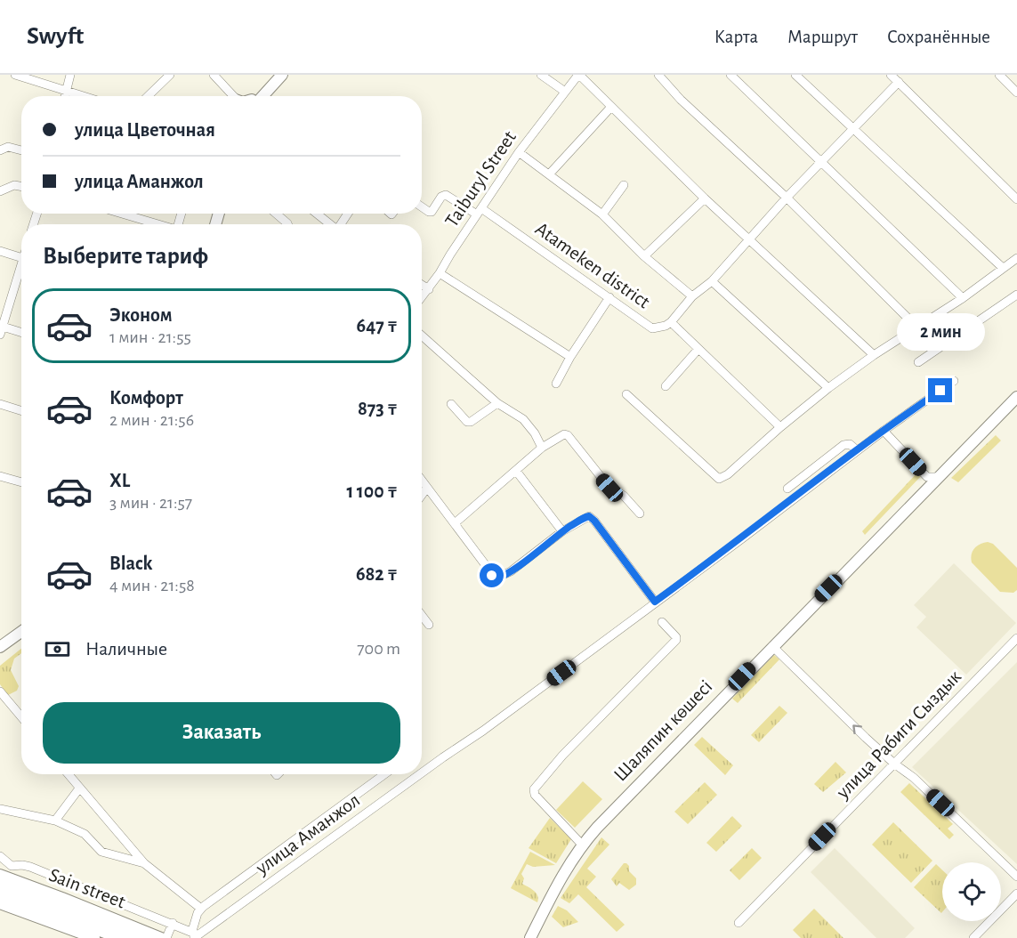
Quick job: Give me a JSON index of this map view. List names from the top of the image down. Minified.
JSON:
{"streets":{"main road":["Шаляпин көшесі","Sain street"],"street":["Taiburyl Street","Atameken district","улица Рабиги Сыздык","улица Аманжол"]},"crossings":[["Taiburyl Street","Atameken district"]],"page":{"header":"Swyft","nav":["Карта","Маршрут","Сохранённые"],"banner":["улица Цветочная","улица Аманжол"],"heading":"Выберите тариф","list":[{"name":"Эконом","note":"1 мин · 21:55","value":"647 ₸"},{"name":"Комфорт","note":"2 мин · 21:56","value":"873 ₸"},{"name":"XL","note":"3 мин · 21:57","value":"1 100 ₸"},{"name":"Black","note":"4 мин · 21:58","value":"682 ₸"}],"bubble":"2 мин","pay":["Наличные","700 m"],"buttons":"Заказать"}}
